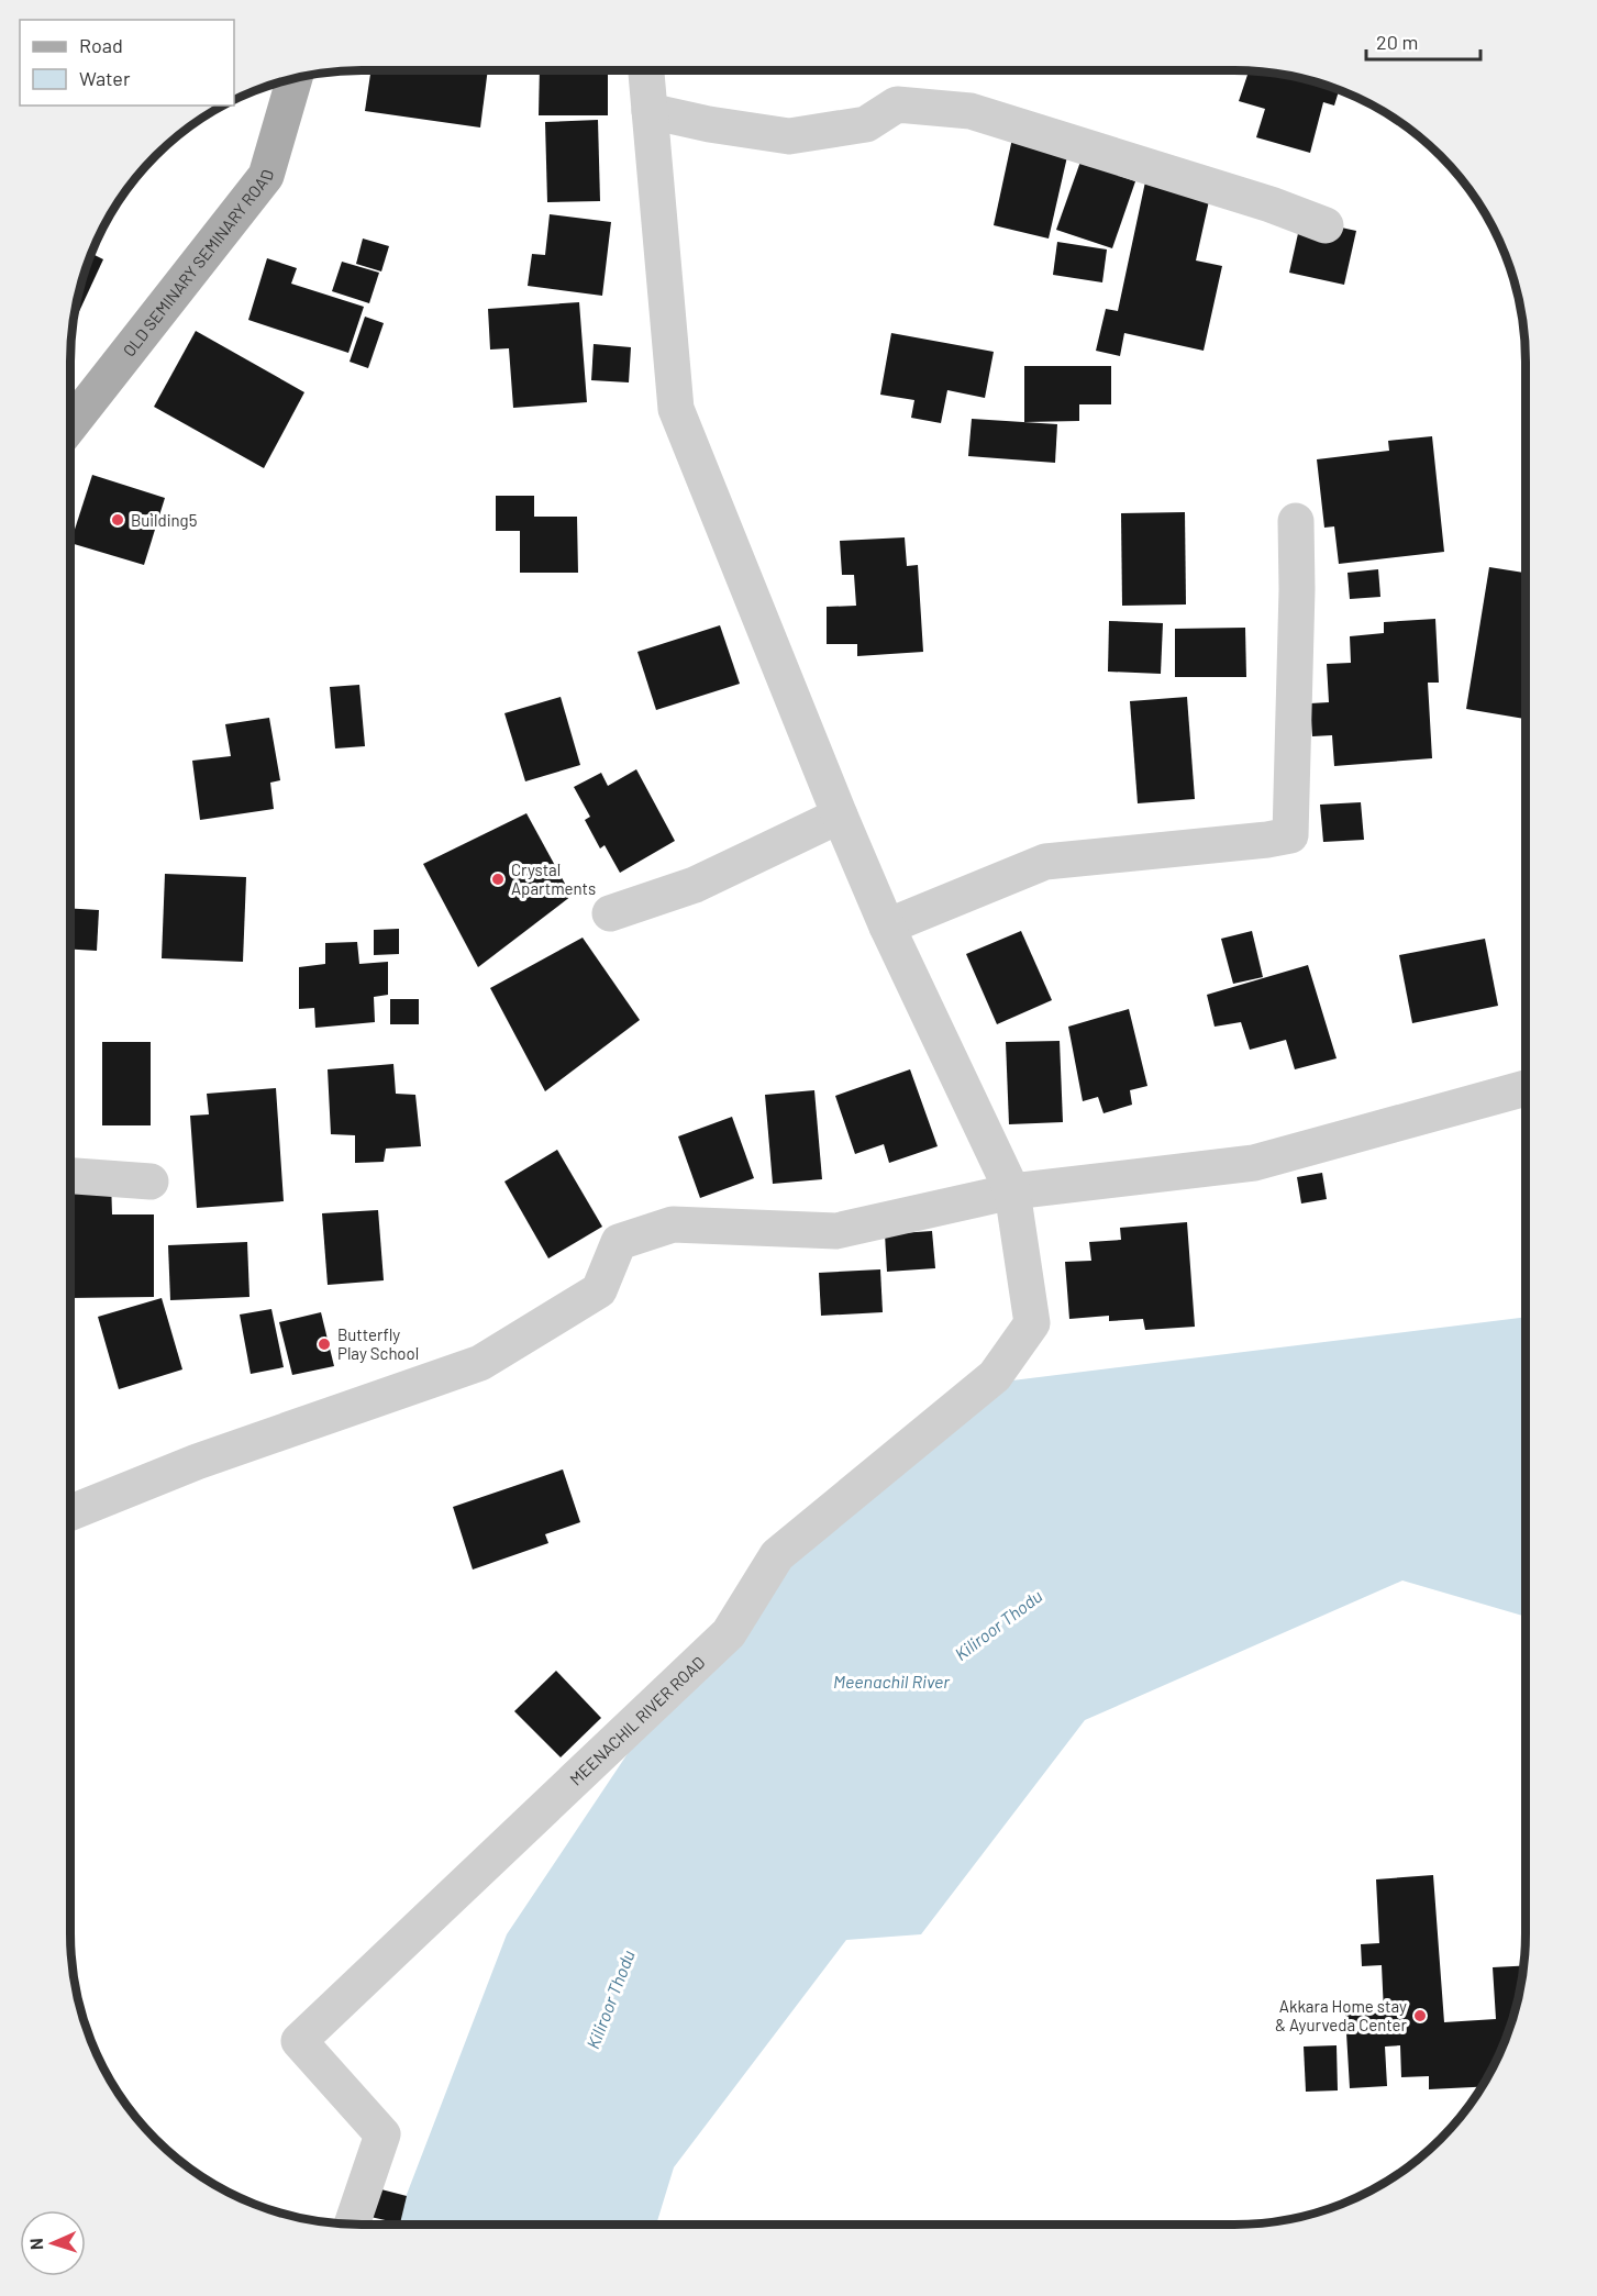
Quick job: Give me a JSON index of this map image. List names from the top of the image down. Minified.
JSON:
{"streets":{"main road":["OLD SEMINARY SEMINARY ROAD"],"street":["MEENACHIL RIVER ROAD"]},"water":["Kiliroor Thodu","Meenachil River"],"places":["Building5","Crystal Apartments","Butterfly Play School","Akkara Home stay & Ayurveda Center"],"legend":["Road","Water"],"scale_bar":"20 m","north":"left"}
